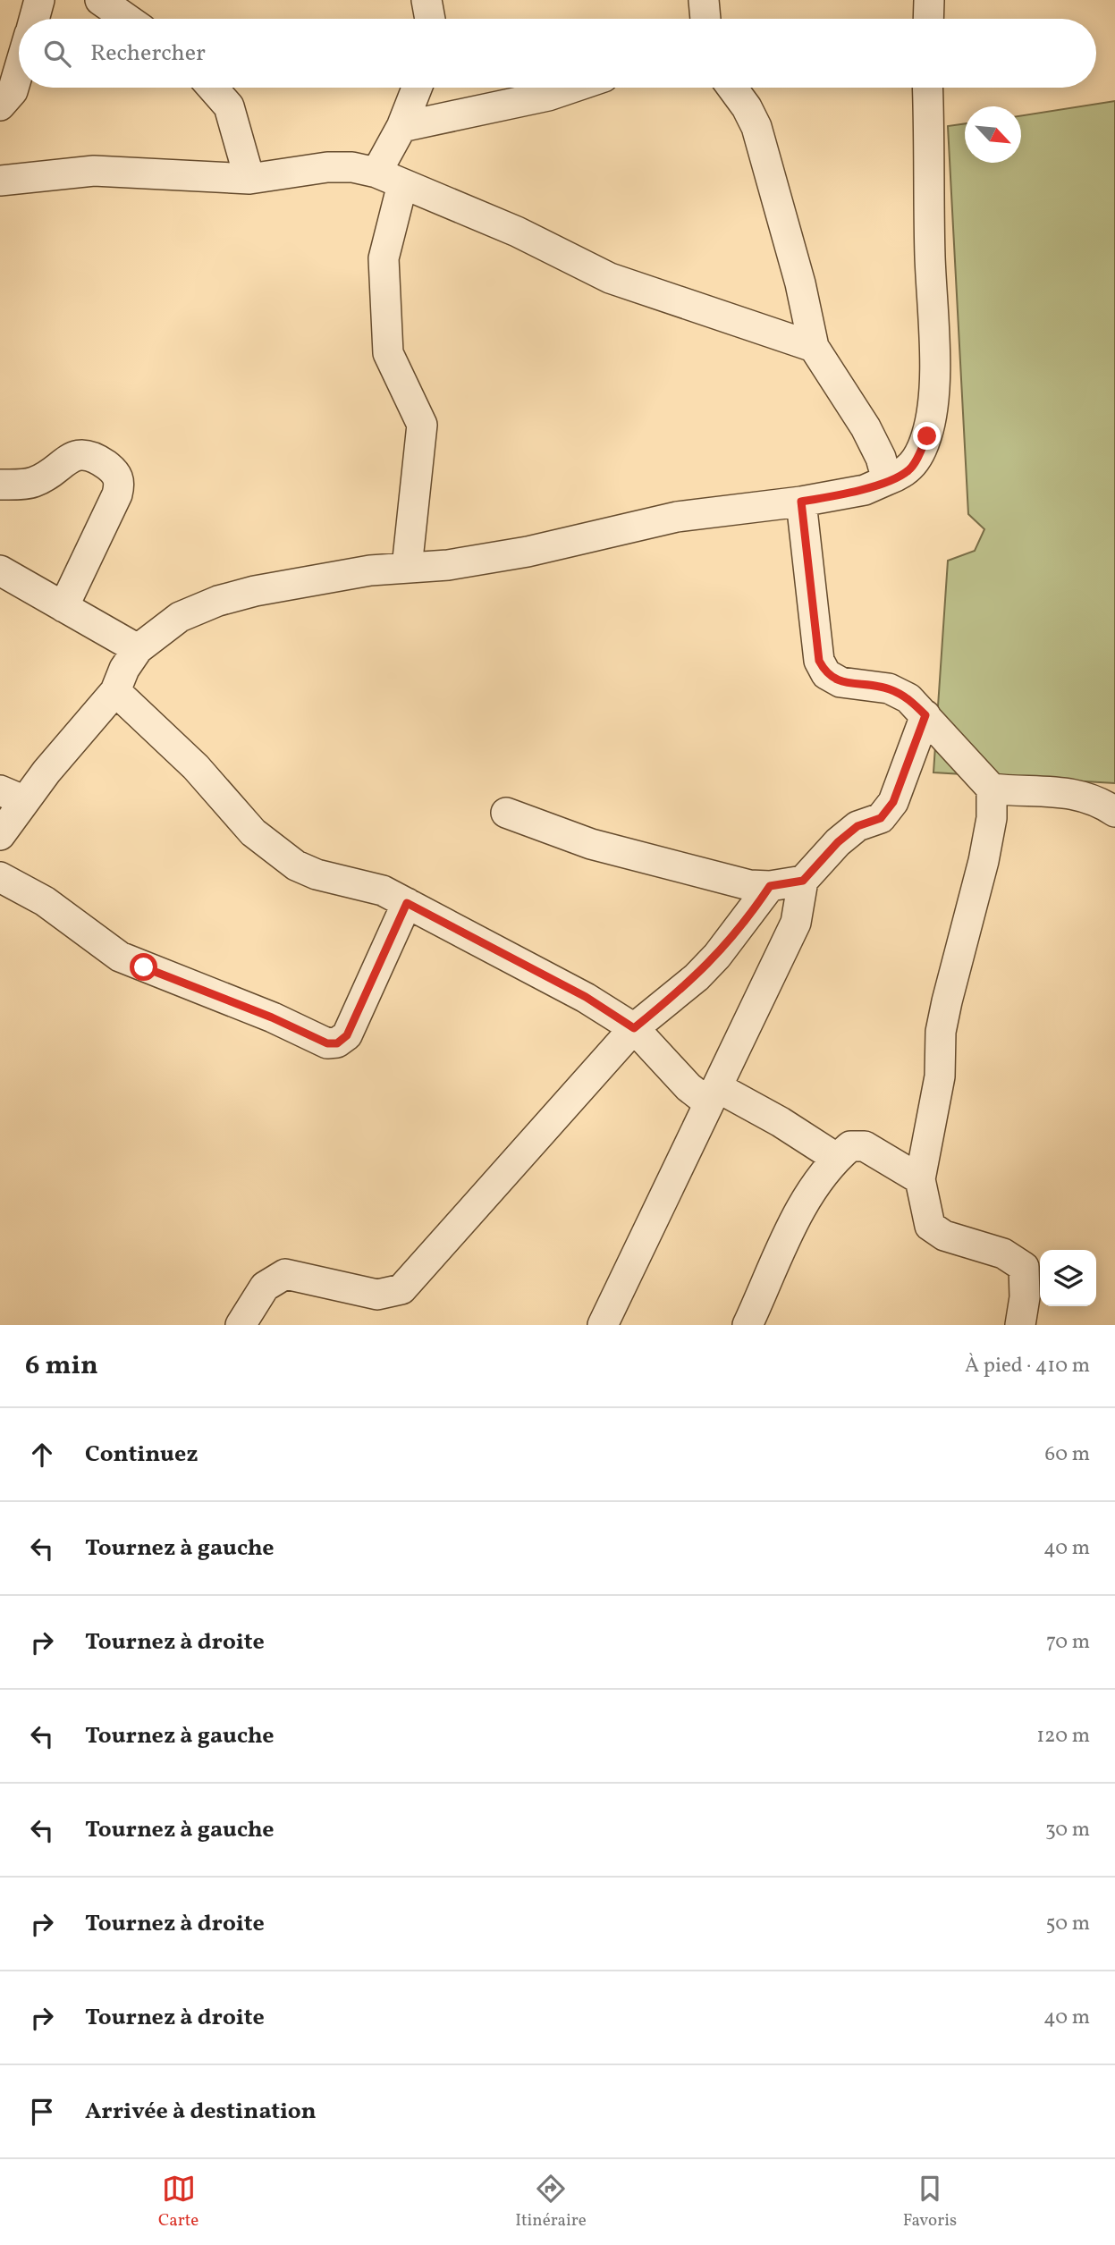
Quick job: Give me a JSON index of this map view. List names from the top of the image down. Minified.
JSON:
{"north":"bottom right","page":{"search":"Rechercher","heading":["6 min","À pied · 410 m"],"list":[["Continuez","60 m"],["Tournez à gauche","40 m"],["Tournez à droite","70 m"],["Tournez à gauche","120 m"],["Tournez à gauche","30 m"],["Tournez à droite","50 m"],["Tournez à droite","40 m"],"Arrivée à destination"],"nav":["Carte","Itinéraire","Favoris"]}}
